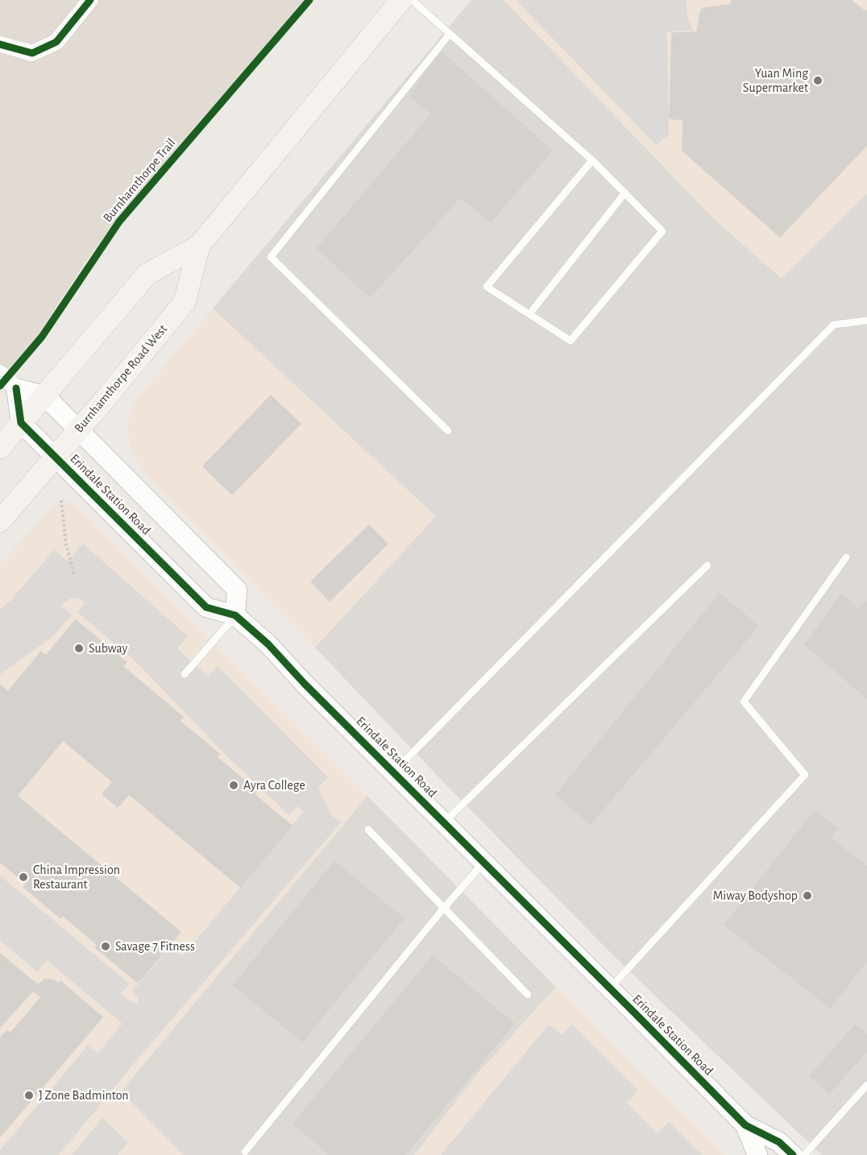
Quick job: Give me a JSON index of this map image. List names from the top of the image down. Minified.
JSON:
{"streets":{"main road":["Burnhamthorpe Road West"],"street":["Erindale Station Road"],"cycle path":["Burnhamthorpe Trail"]},"crossings":[["Burnhamthorpe Road West","Erindale Station Road"]],"places":["Yuan Ming Supermarket","Subway","Ayra College","China Impression Restaurant","Miway Bodyshop","Savage 7 Fitness","J Zone Badminton"]}
